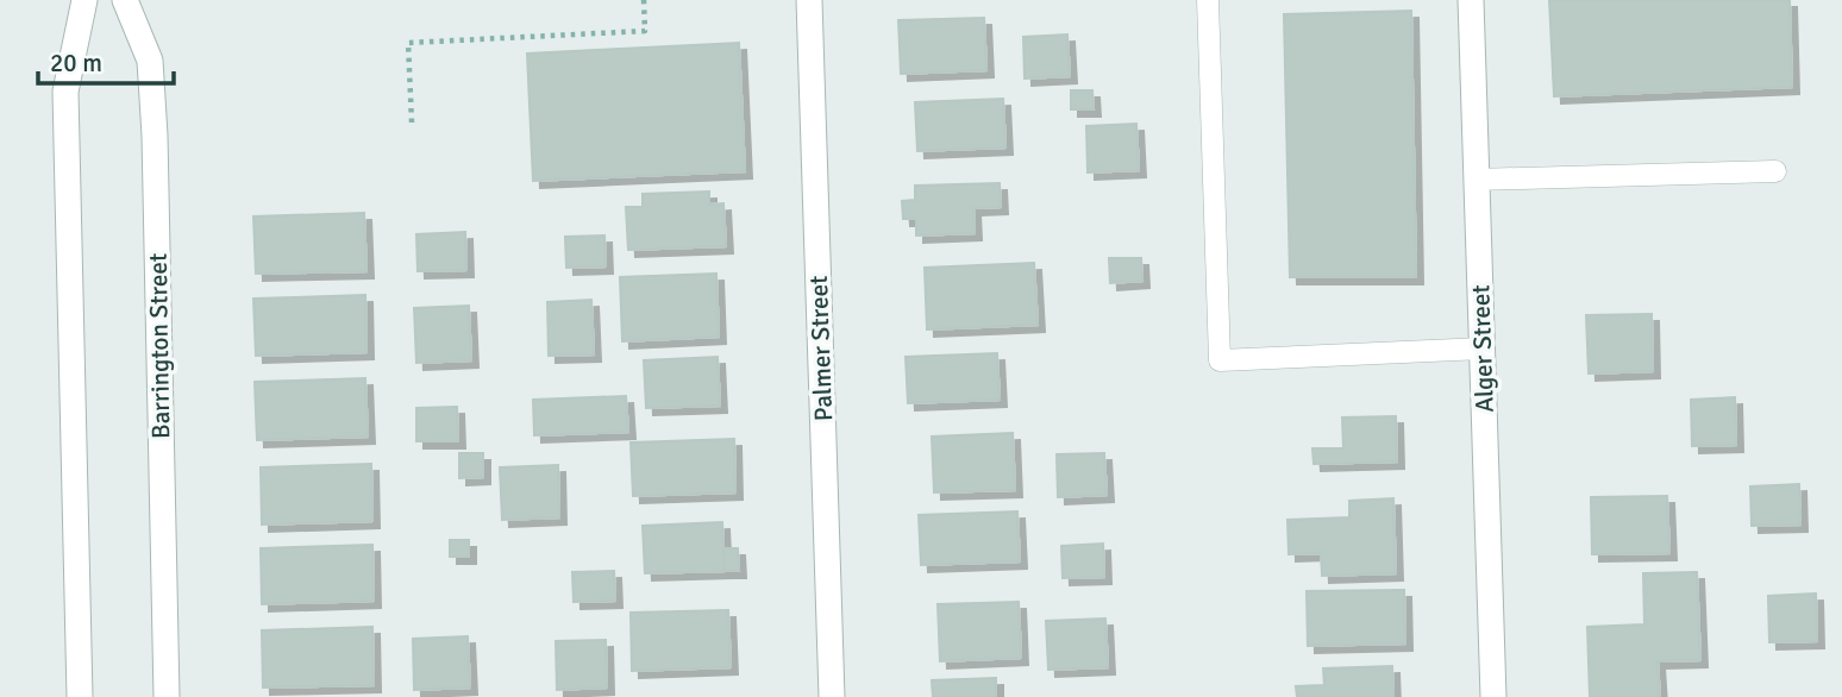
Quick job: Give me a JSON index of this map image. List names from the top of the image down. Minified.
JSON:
{"streets":{"street":["Barrington Street","Palmer Street","Alger Street"]},"scale_bar":"20 m"}
